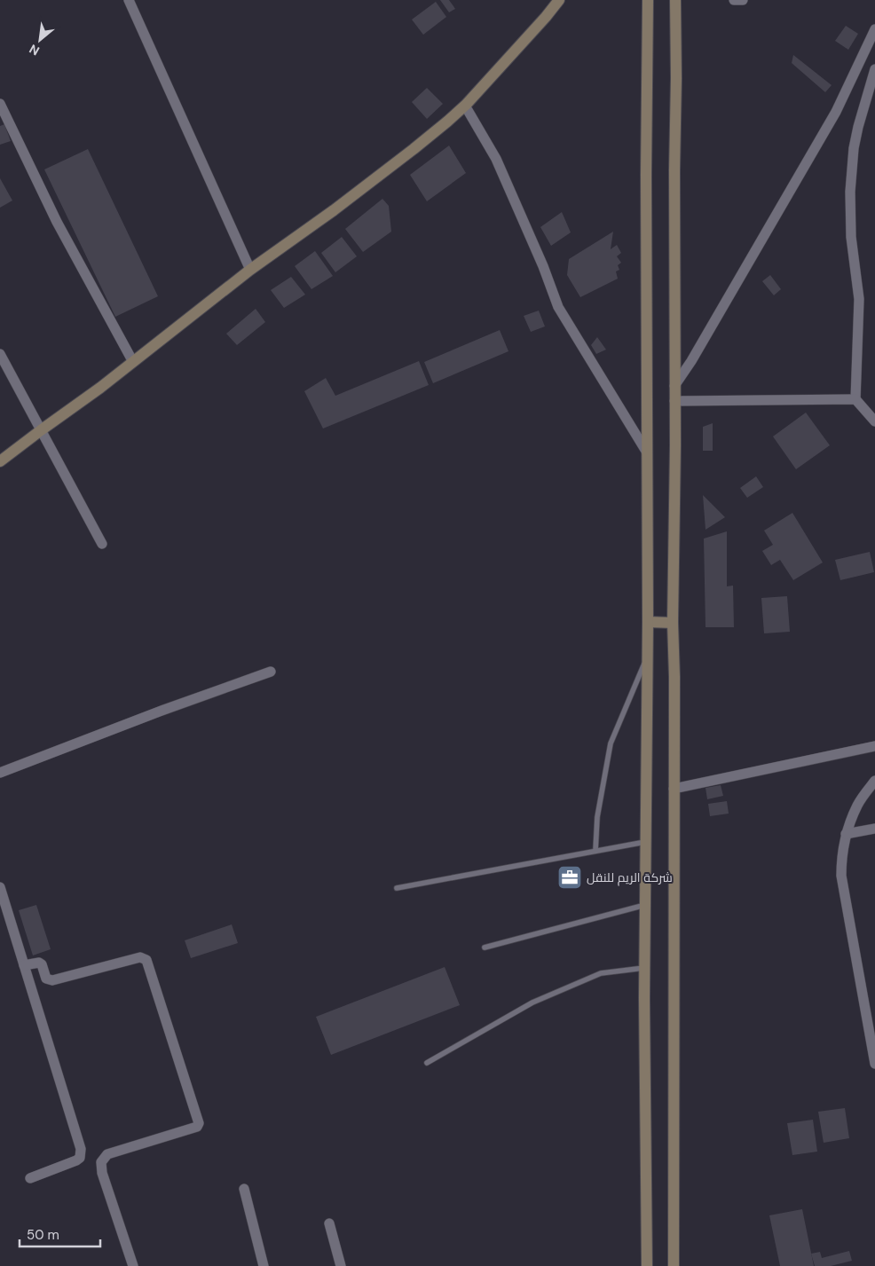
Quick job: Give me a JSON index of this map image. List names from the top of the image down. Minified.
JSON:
{"places":{"office":["شركة الريم للنقل"]},"scale_bar":"50 m","north":"bottom left"}
